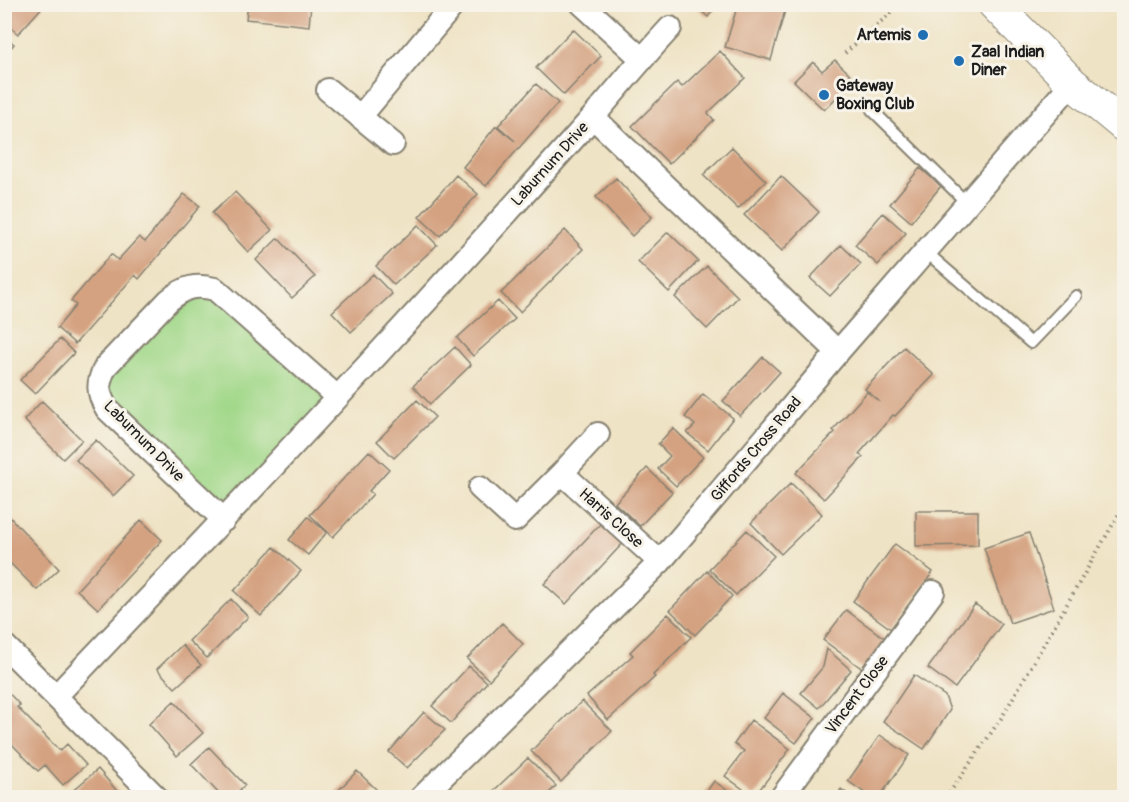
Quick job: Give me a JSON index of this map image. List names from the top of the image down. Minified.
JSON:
{"streets":{"street":["Laburnum Drive","Giffords Cross Road","Harris Close","Vincent Close"]},"crossings":[["Laburnum Drive","Giffords Cross Road"],["Giffords Cross Road","Harris Close"]],"places":["Artemis","Zaal Indian Diner","Gateway Boxing Club"]}
